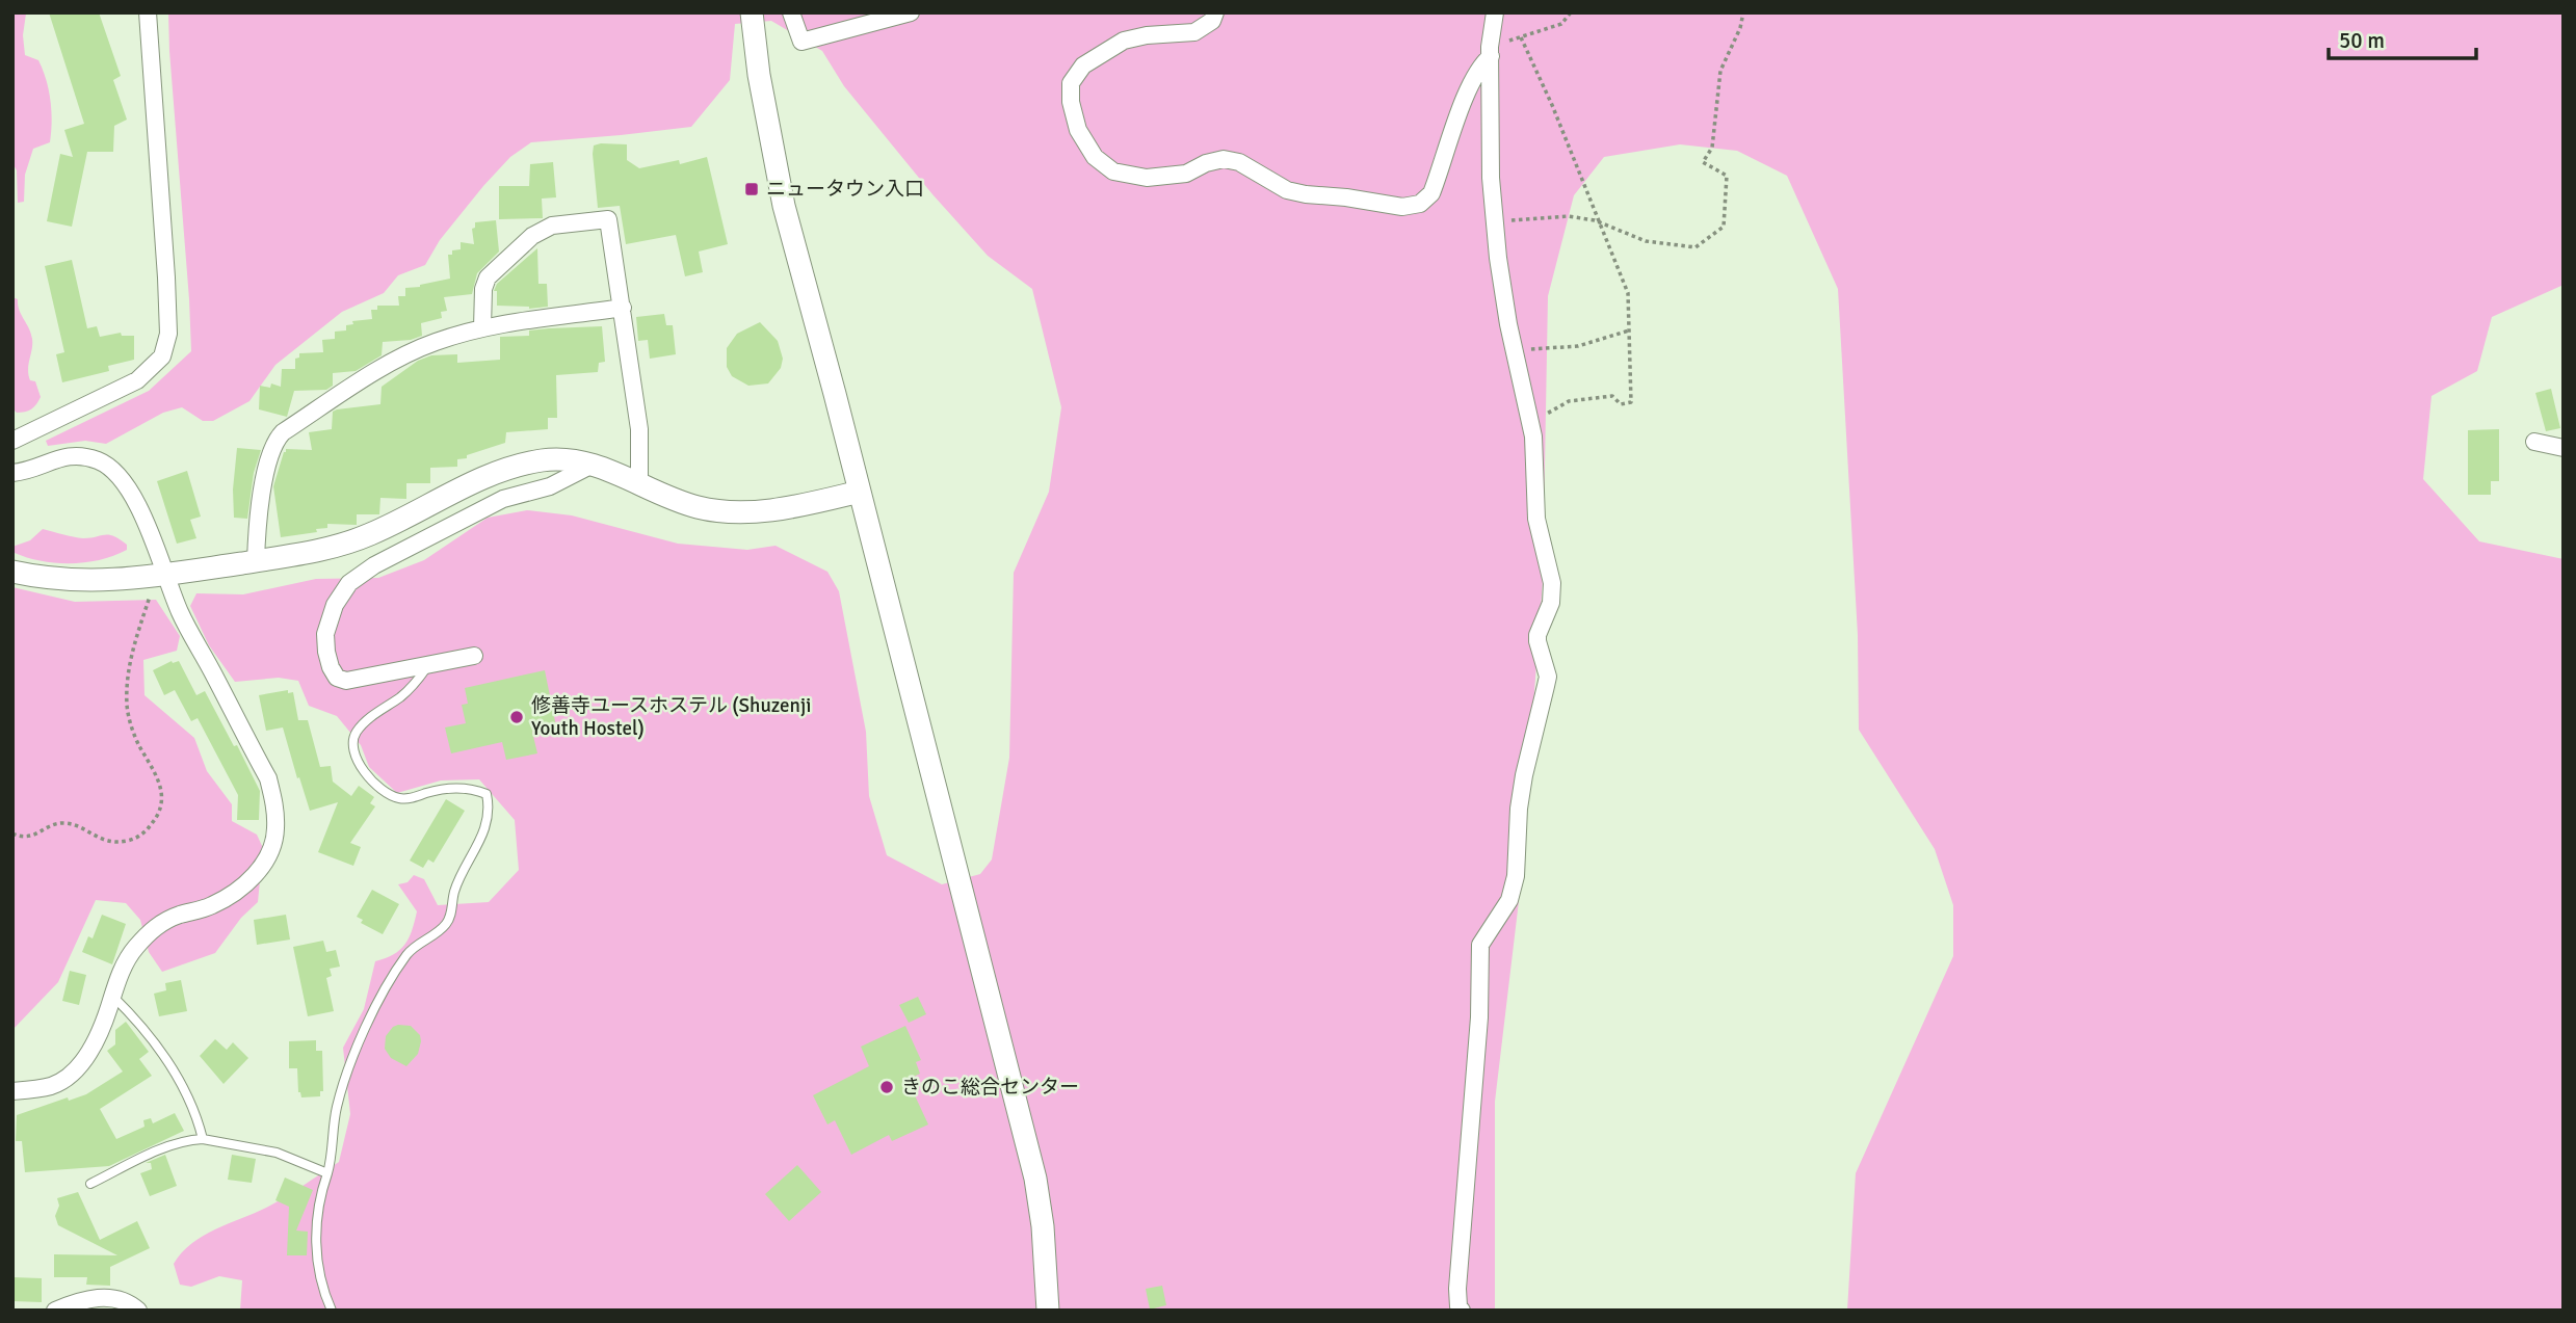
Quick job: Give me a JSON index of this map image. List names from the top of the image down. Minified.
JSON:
{"places":{"transit":["ニュータウン入口"],"other":["修善寺ユースホステル (Shuzenji Youth Hostel)","きのこ総合センター"]},"scale_bar":"50 m"}
